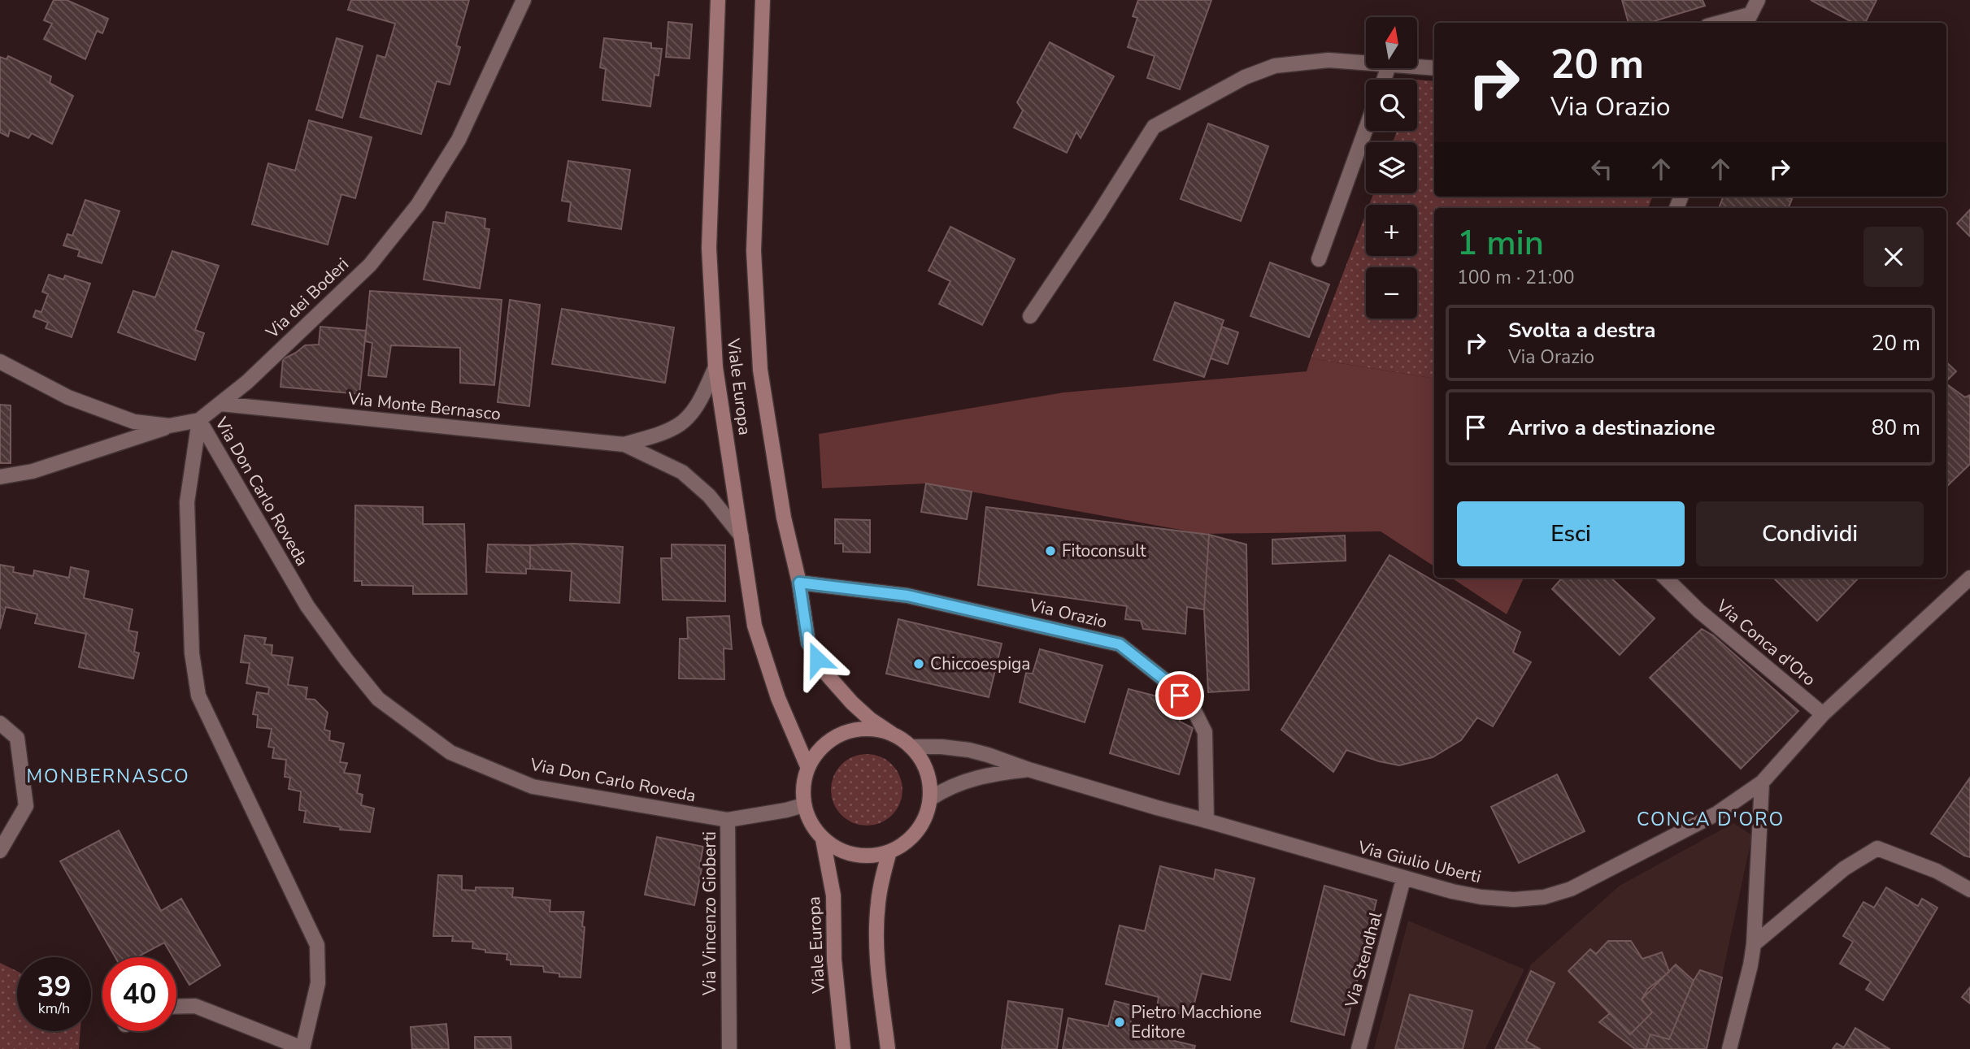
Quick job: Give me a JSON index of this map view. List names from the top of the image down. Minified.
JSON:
{"streets":{"street":["Via dei Boderi","Viale Europa","Via Monte Bernasco","Via Don Carlo Roveda","Via Orazio","Via Conca d'Oro","Via Giulio Uberti","Via Vincenzo Gioberti","Via Stendhal"]},"crossings":[["Via dei Boderi","Via Monte Bernasco"],["Via dei Boderi","Via Don Carlo Roveda"],["Viale Europa","Via Monte Bernasco"],["Viale Europa","Via Orazio"],["Viale Europa","Via Giulio Uberti"],["Viale Europa","Via Vincenzo Gioberti"],["Via Don Carlo Roveda","Via Vincenzo Gioberti"],["Via Orazio","Via Giulio Uberti"],["Via Conca d'Oro","Via Giulio Uberti"],["Via Giulio Uberti","Via Vincenzo Gioberti"],["Via Giulio Uberti","Via Stendhal"]],"districts":["MONBERNASCO","CONCA D'ORO"],"places":["Fitoconsult","Chiccoespiga","Pietro Macchione Editore"],"north":"top","page":{"map_buttons":["+","−"],"turn":["20 m","Via Orazio"],"heading":["1 min","100 m · 21:00"],"list":[{"name":"Svolta a destra","note":"Via Orazio","value":"20 m"},{"name":"Arrivo a destinazione","value":"80 m"}],"buttons":["Esci","Condividi"],"speed":"39 km/h","limit":"40"}}
